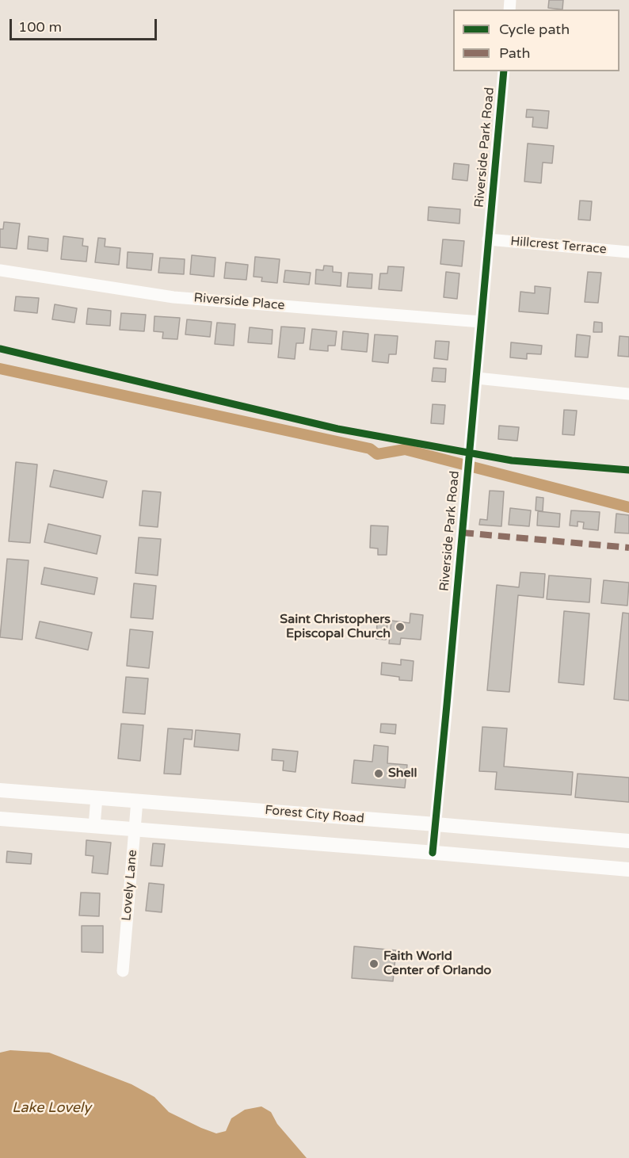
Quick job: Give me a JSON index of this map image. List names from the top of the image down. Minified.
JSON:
{"streets":{"main road":["Forest City Road"],"street":["Riverside Park Road","Hillcrest Terrace","Riverside Place","Lovely Lane"]},"crossings":[["Riverside Park Road","Hillcrest Terrace"],["Riverside Park Road","Riverside Place"],["Riverside Park Road","Forest City Road"],["Forest City Road","Lovely Lane"]],"water":["Lake Lovely"],"places":["Saint Christophers Episcopal Church","Shell","Faith World Center of Orlando"],"legend":["Cycle path","Path"],"scale_bar":"100 m"}
